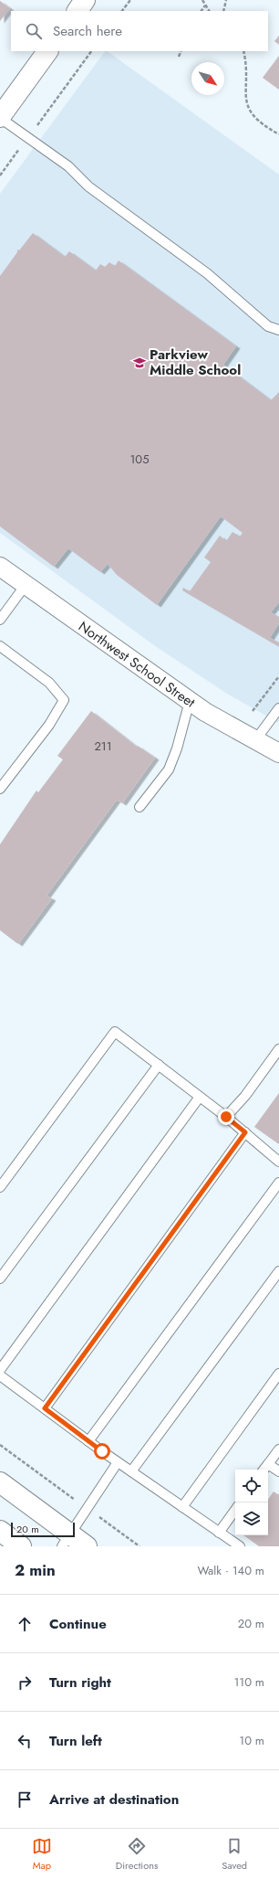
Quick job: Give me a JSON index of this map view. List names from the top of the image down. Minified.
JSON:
{"streets":{"street":["Northwest School Street"]},"places":{"school or university":["Parkview Middle School"]},"house_numbers":["105","211"],"scale_bar":"20 m","north":"bottom right","page":{"search":"Search here","scale":"20 m","heading":["2 min","Walk · 140 m"],"list":[["Continue","20 m"],["Turn right","110 m"],["Turn left","10 m"],"Arrive at destination"],"nav":["Map","Directions","Saved"]}}
